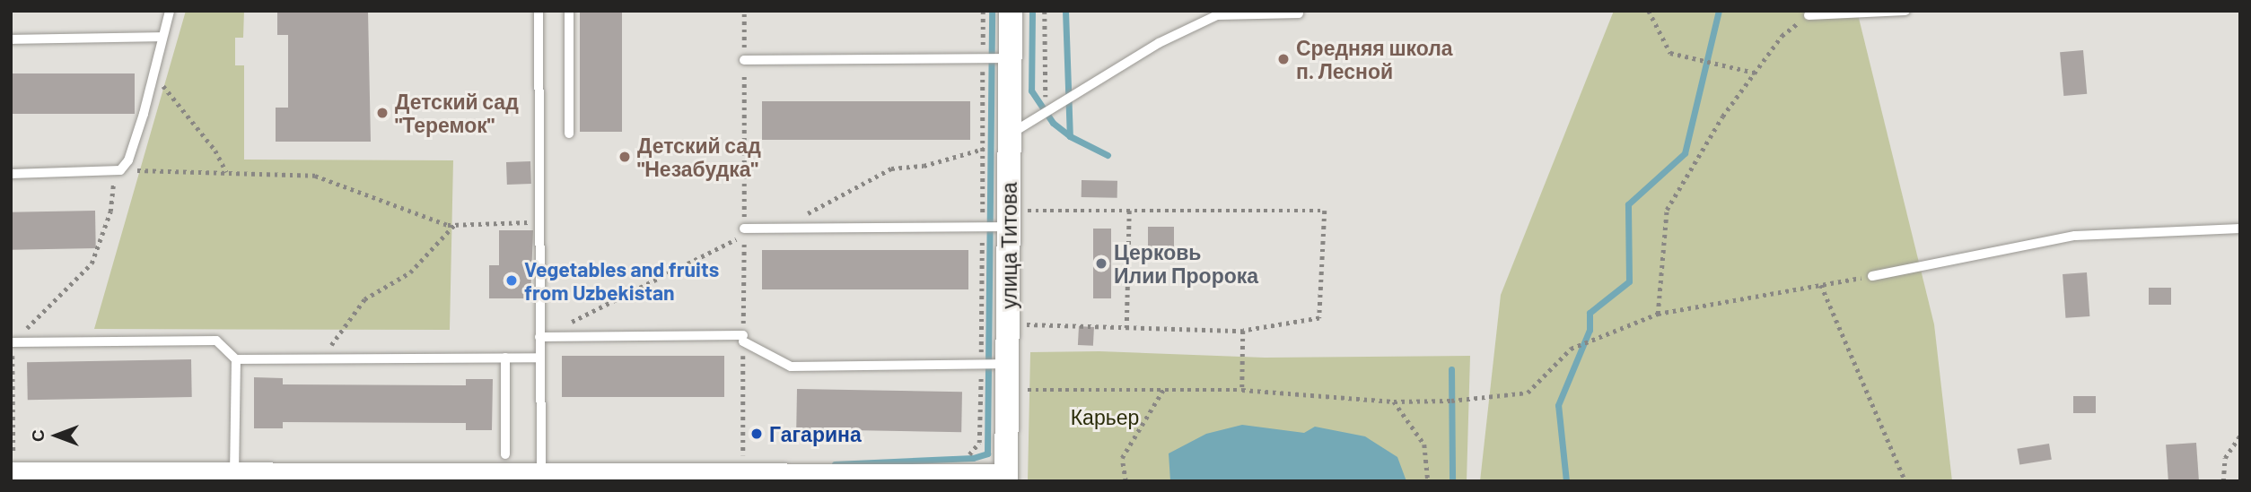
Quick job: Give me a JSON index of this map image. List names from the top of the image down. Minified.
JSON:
{"streets":{"street":["улица Титова"]},"parks":["Карьер"],"places":["Средняя школа п. Лесной","Детский сад \"Теремок\"","Детский сад \"Незабудка\"","Церковь Илии Пророка","Vegetables and fruits from Uzbekistan","Гагарина"],"north":"left"}
